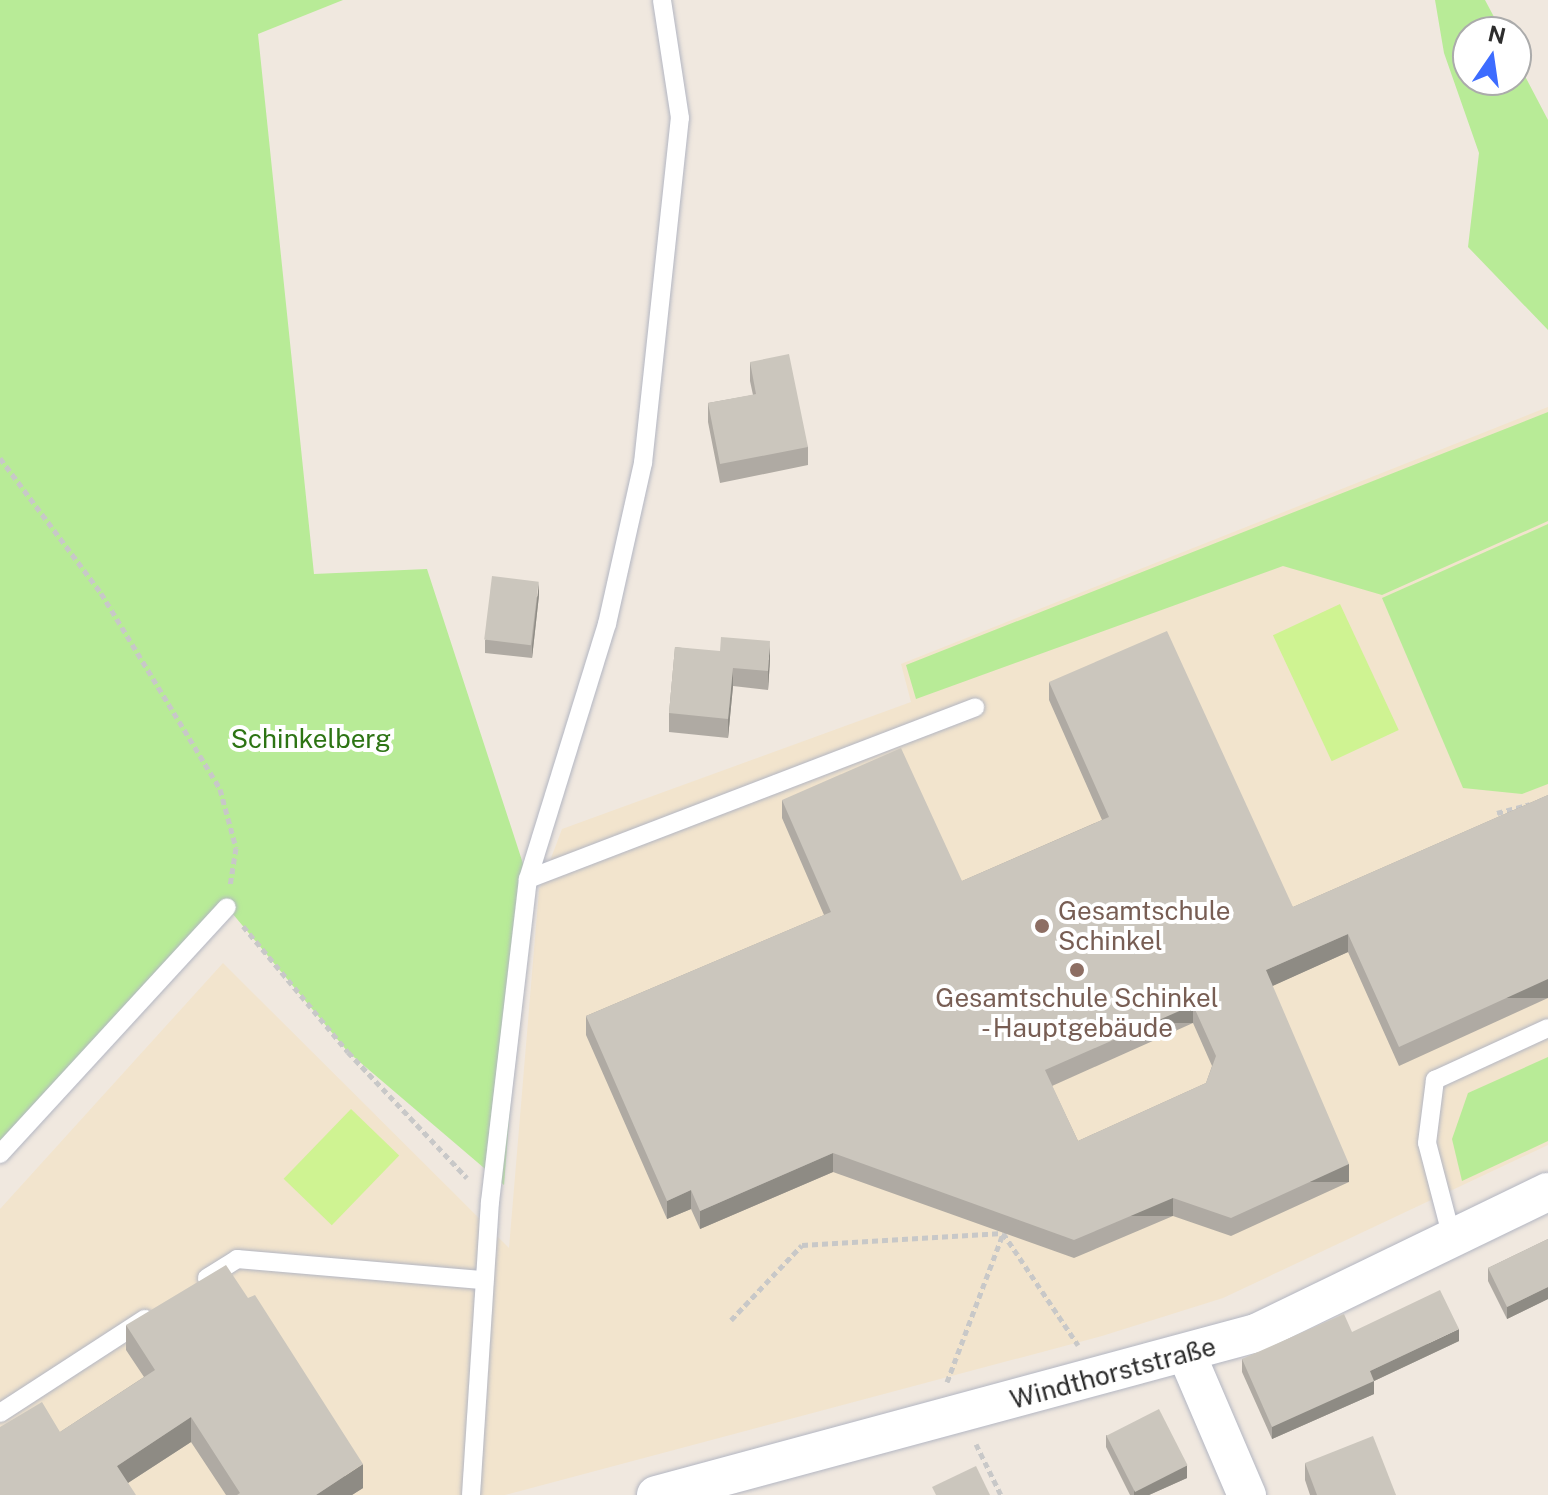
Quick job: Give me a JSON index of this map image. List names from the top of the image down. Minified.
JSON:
{"streets":{"street":["Windthorststraße"]},"parks":["Schinkelberg"],"places":["Gesamtschule Schinkel","Gesamtschule Schinkel - Hauptgebäude"],"north":"top"}
